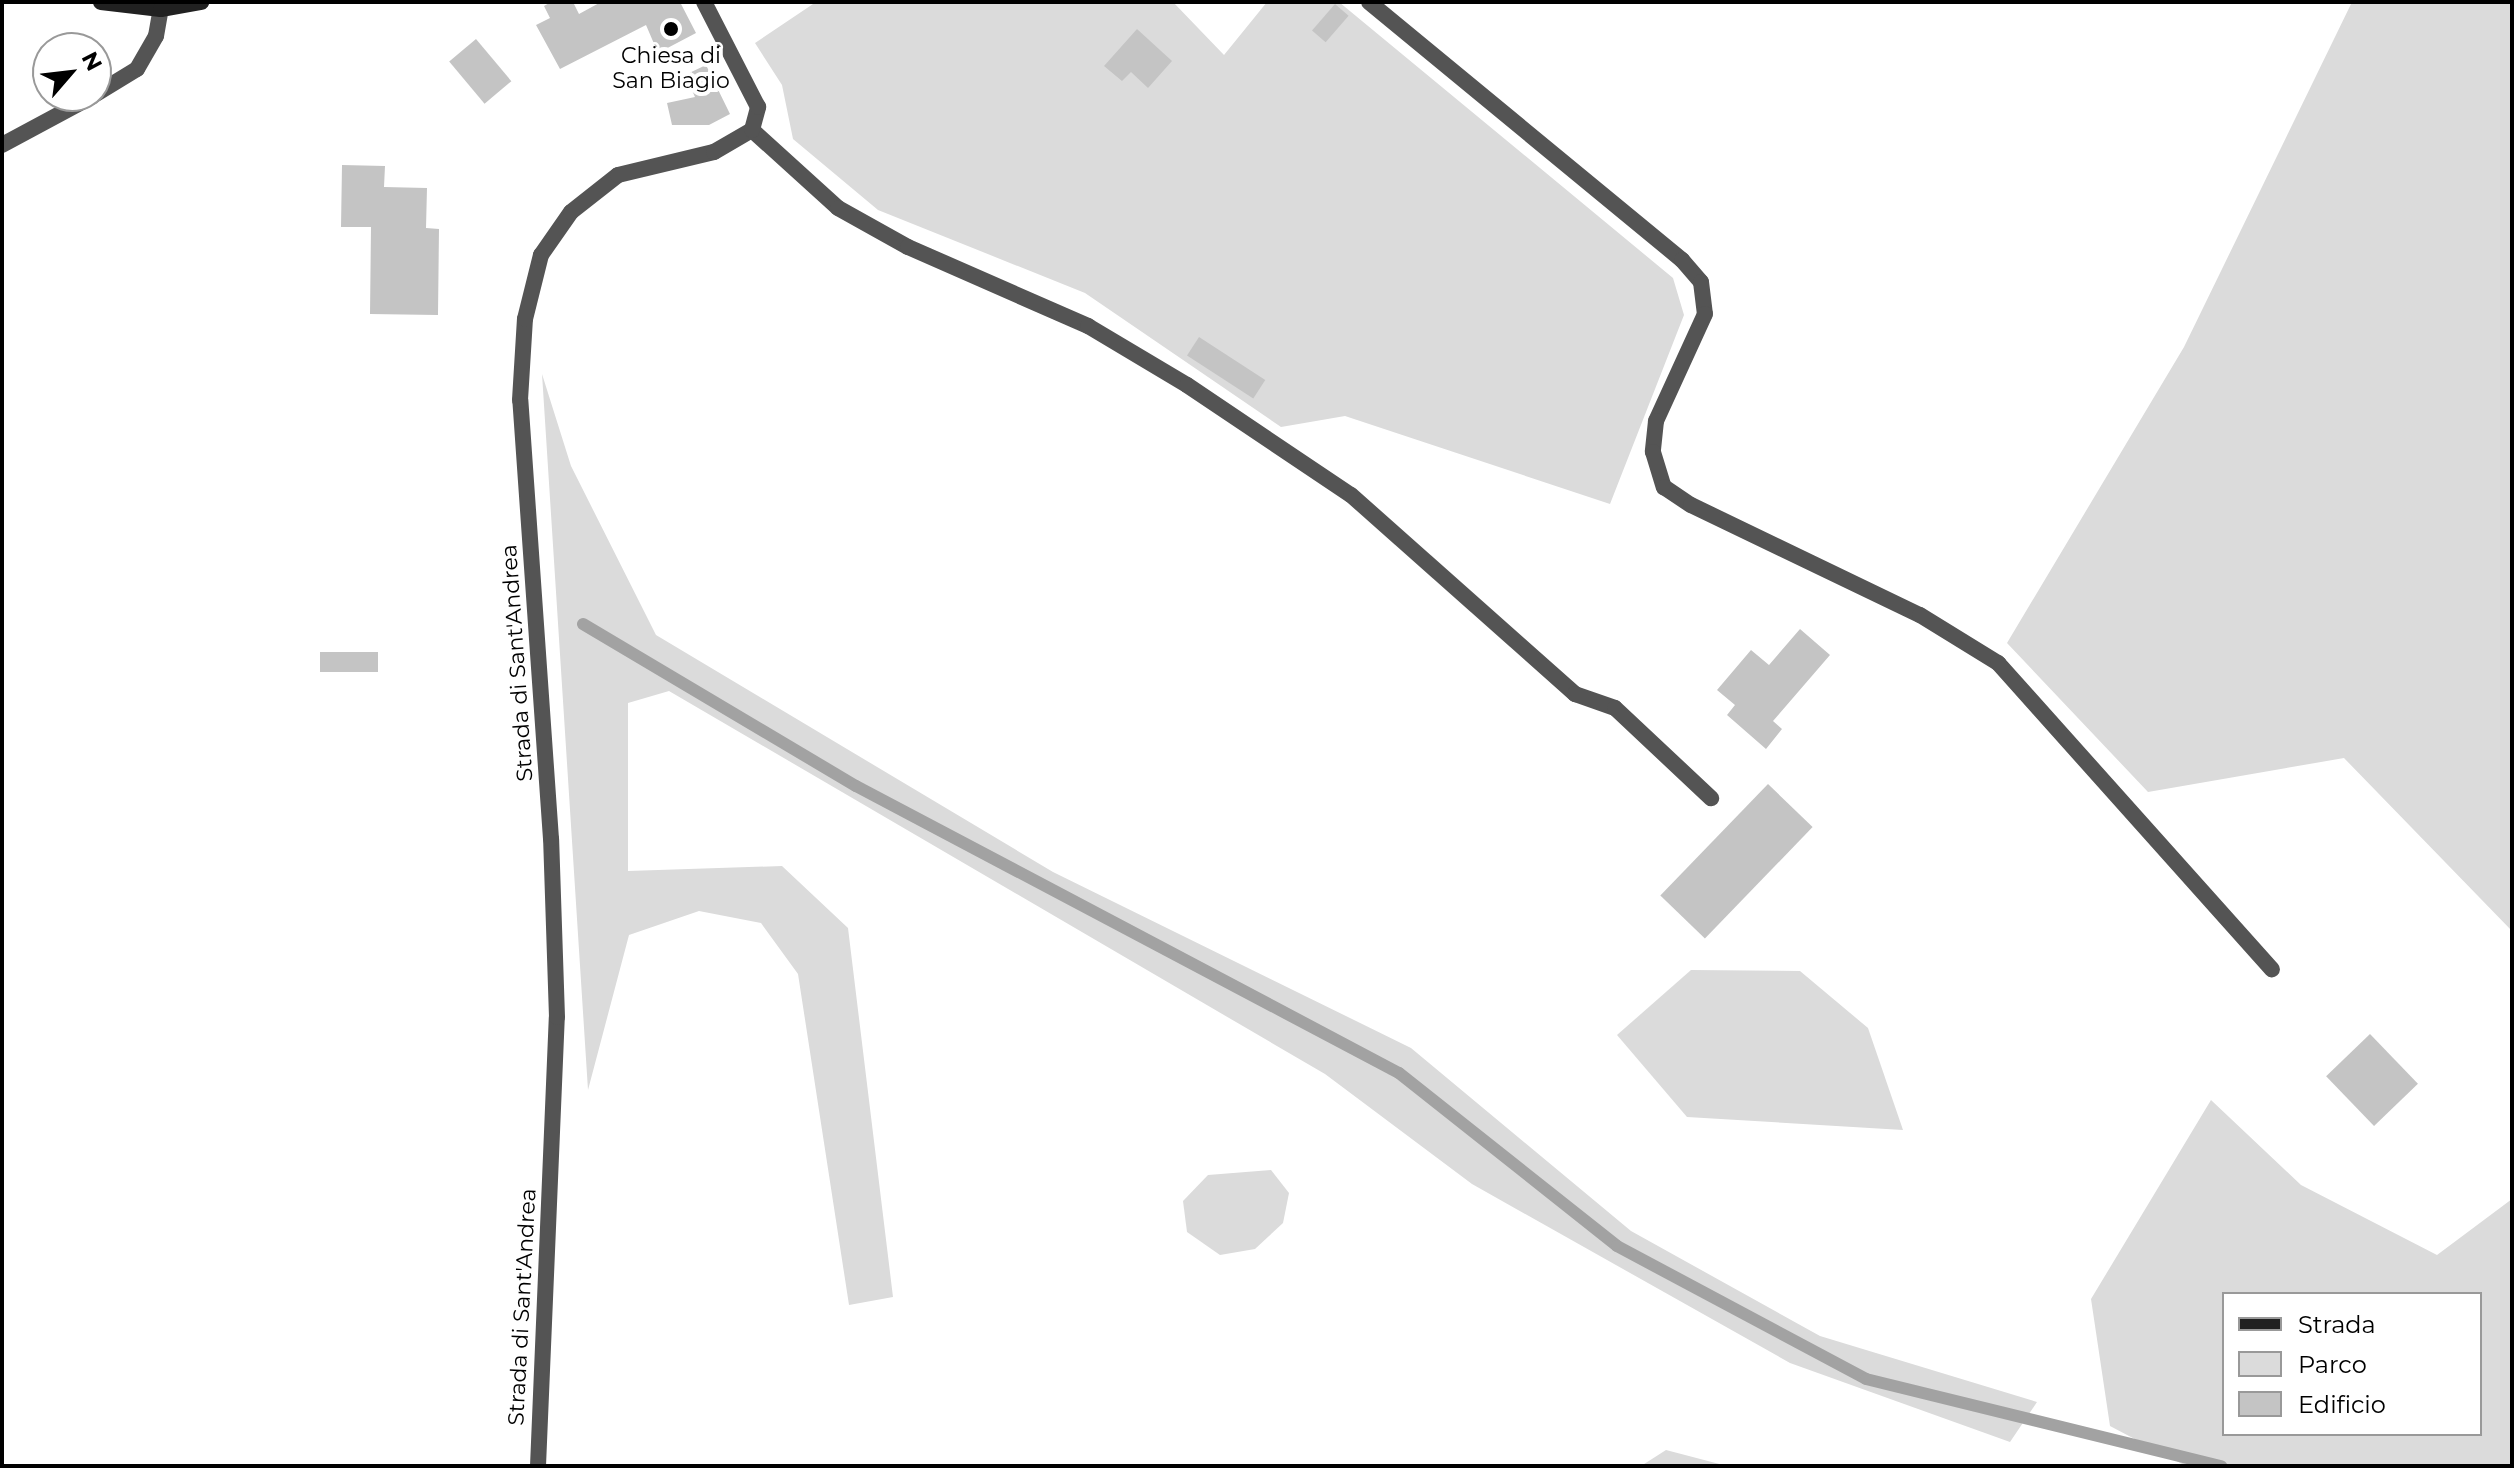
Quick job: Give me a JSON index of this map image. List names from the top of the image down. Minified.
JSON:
{"streets":{"street":["Strada di Sant'Andrea"]},"places":["Chiesa di San Biagio"],"legend":["Strada","Parco","Edificio"],"north":"top right"}
